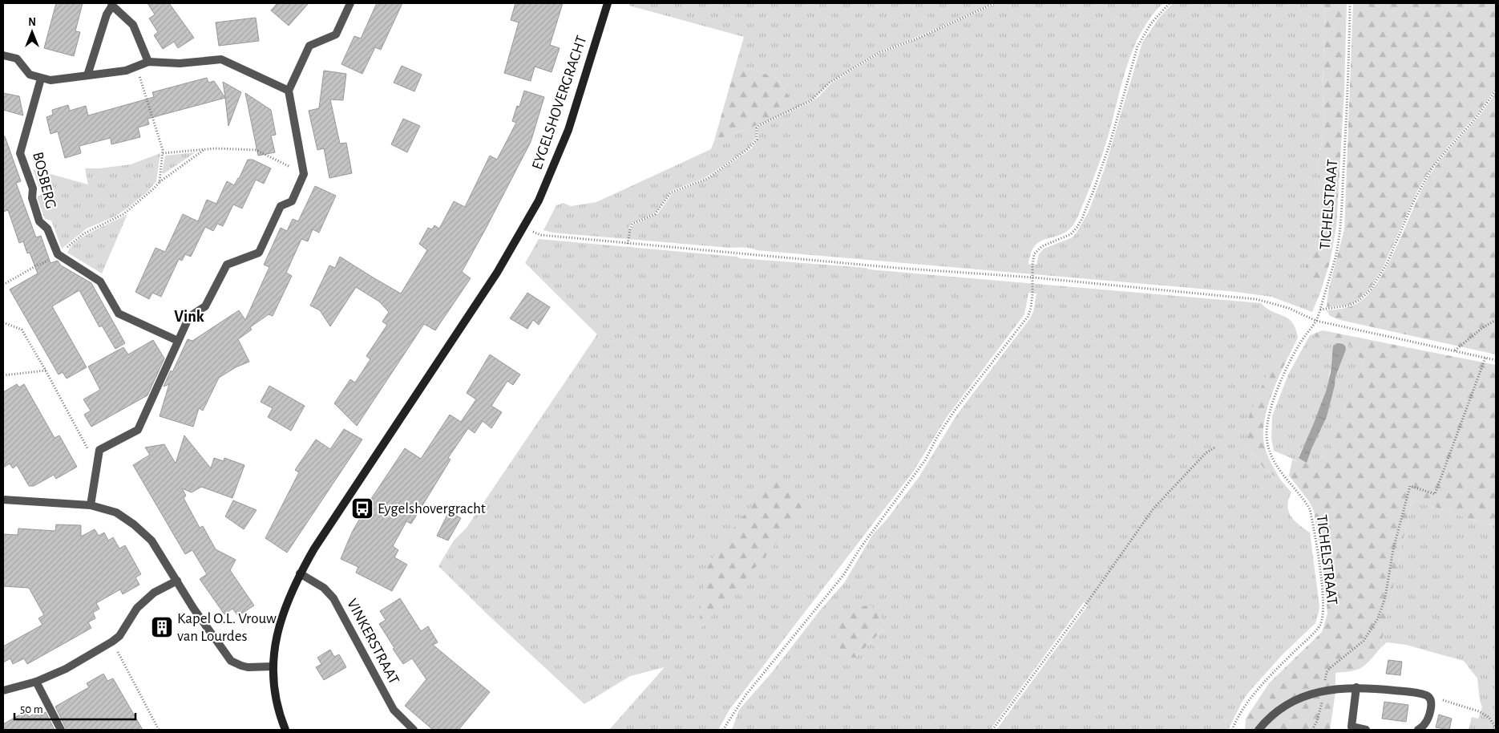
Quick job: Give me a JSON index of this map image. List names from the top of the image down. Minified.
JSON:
{"streets":{"street":["EYGELSHOVERGRACHT","BOSBERG","VINKERSTRAAT"],"path":["TICHELSTRAAT"]},"crossings":[["EYGELSHOVERGRACHT","VINKERSTRAAT"]],"districts":["Vink"],"places":{"bus stop":["Eygelshovergracht"],"building":["Kapel O.L. Vrouw van Lourdes"]},"scale_bar":"50 m","north":"top"}
